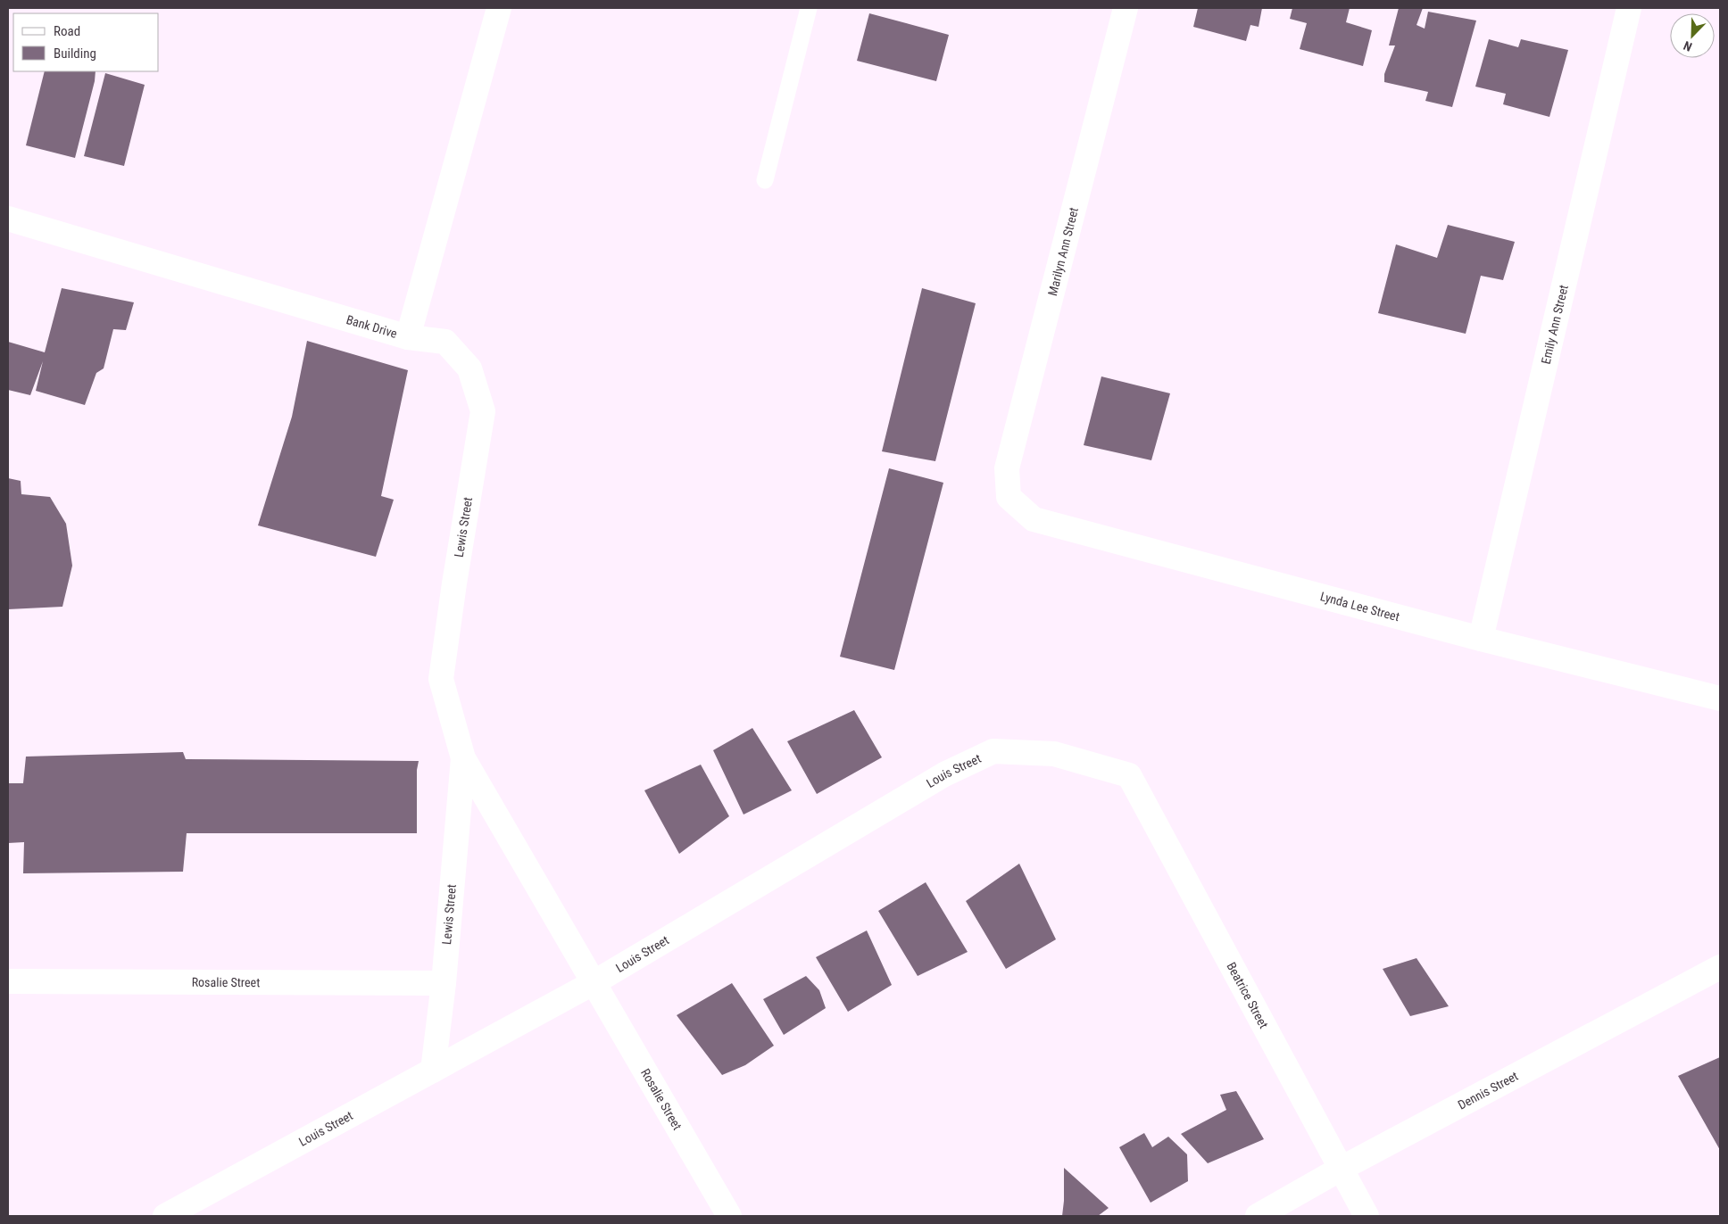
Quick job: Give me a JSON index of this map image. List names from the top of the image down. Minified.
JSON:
{"streets":{"street":["Marilyn Ann Street","Emily Ann Street","Bank Drive","Lewis Street","Lynda Lee Street","Louis Street","Rosalie Street","Beatrice Street","Dennis Street"]},"crossings":[["Marilyn Ann Street","Lynda Lee Street"],["Emily Ann Street","Lynda Lee Street"],["Bank Drive","Lewis Street"],["Lewis Street","Louis Street"],["Lewis Street","Rosalie Street"],["Louis Street","Rosalie Street"],["Louis Street","Beatrice Street"],["Beatrice Street","Dennis Street"]],"legend":["Road","Building"],"north":"bottom left"}
